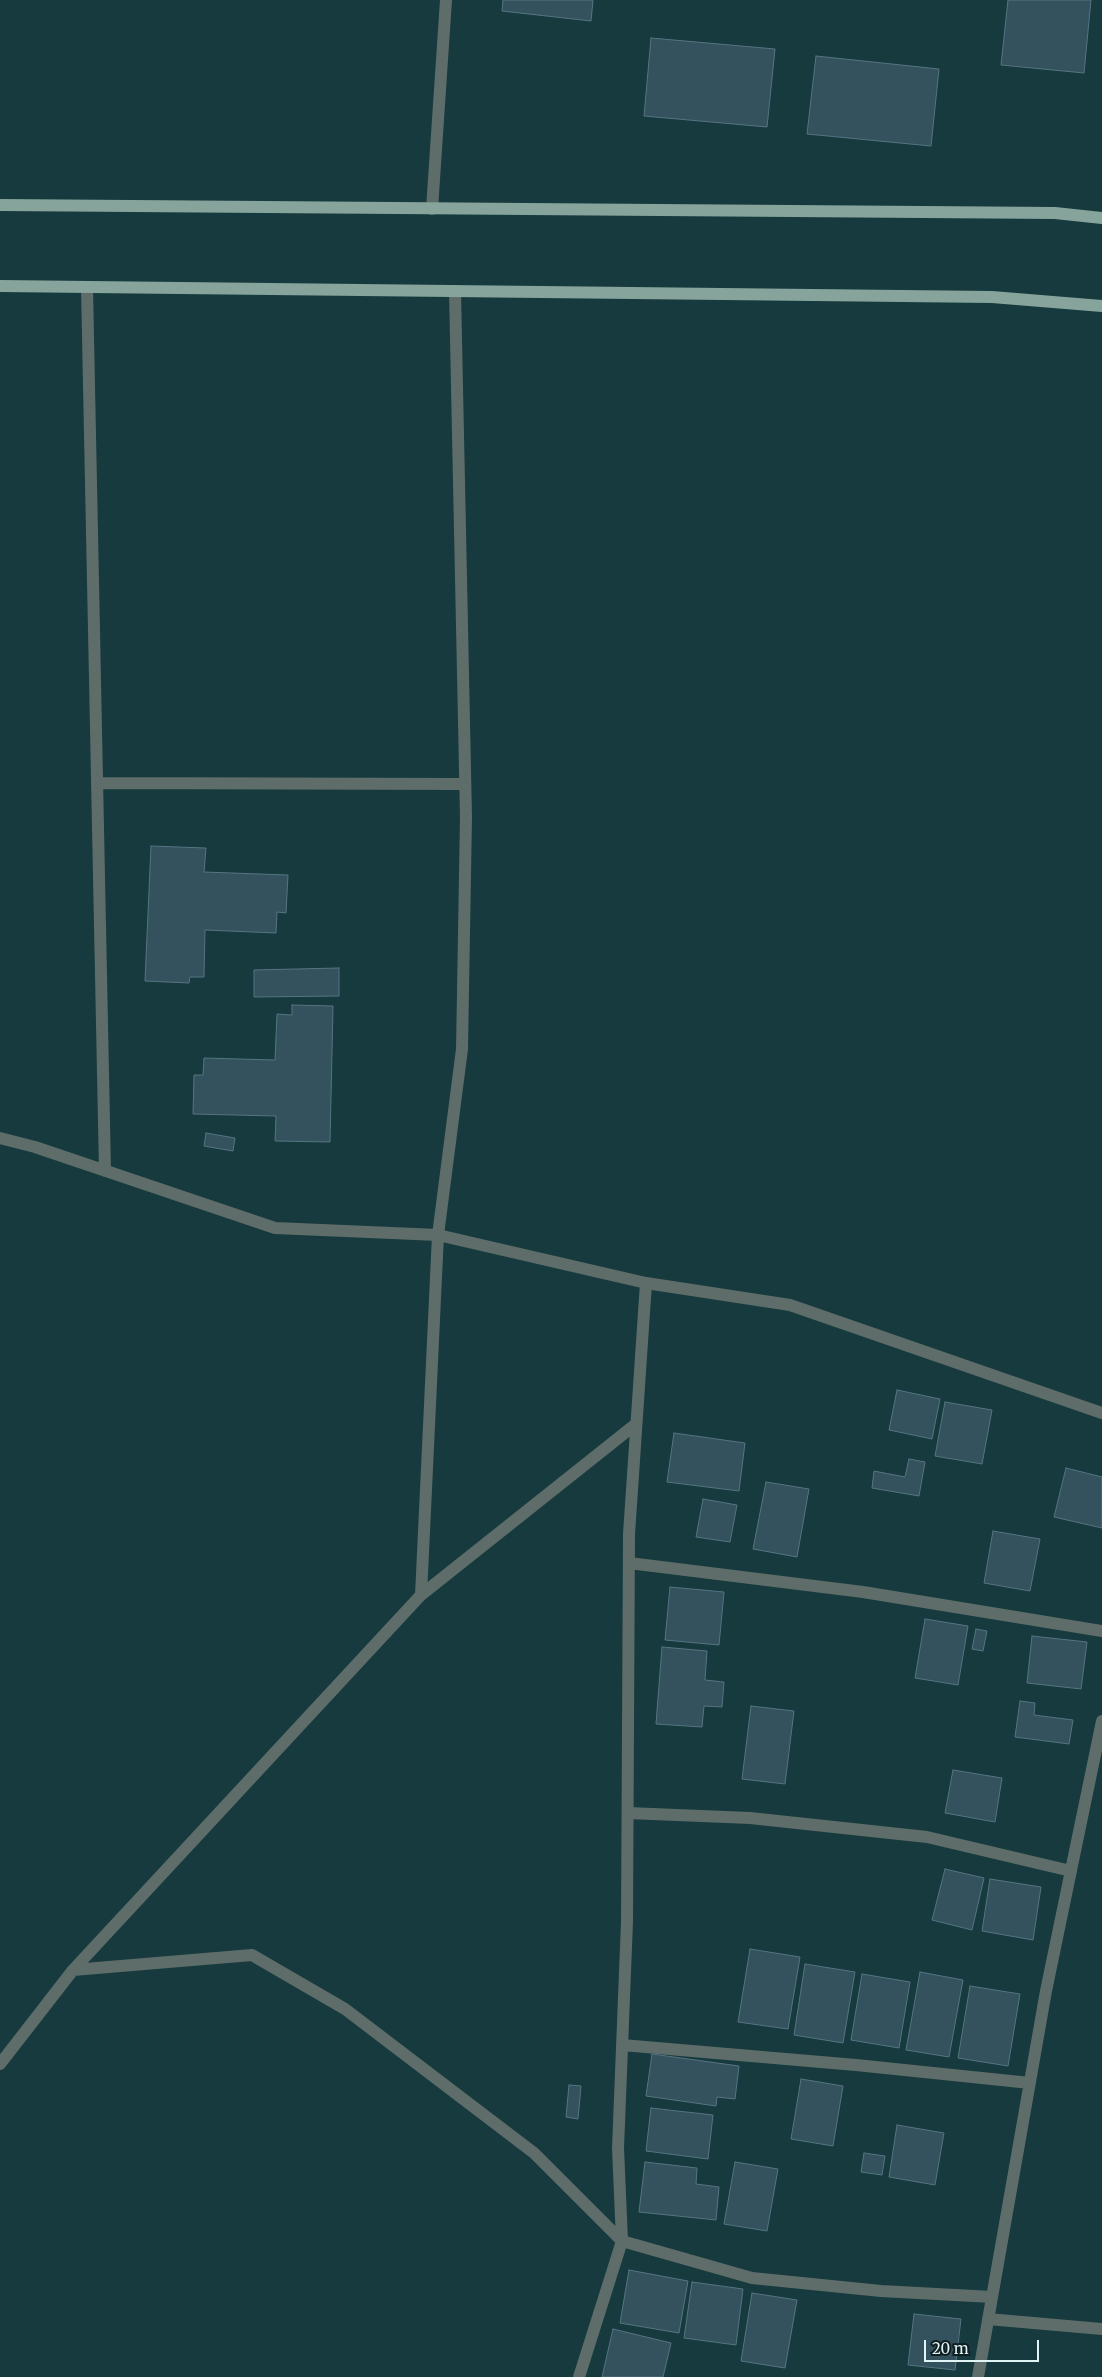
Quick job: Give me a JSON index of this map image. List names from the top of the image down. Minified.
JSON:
{"scale_bar":"20 m"}
